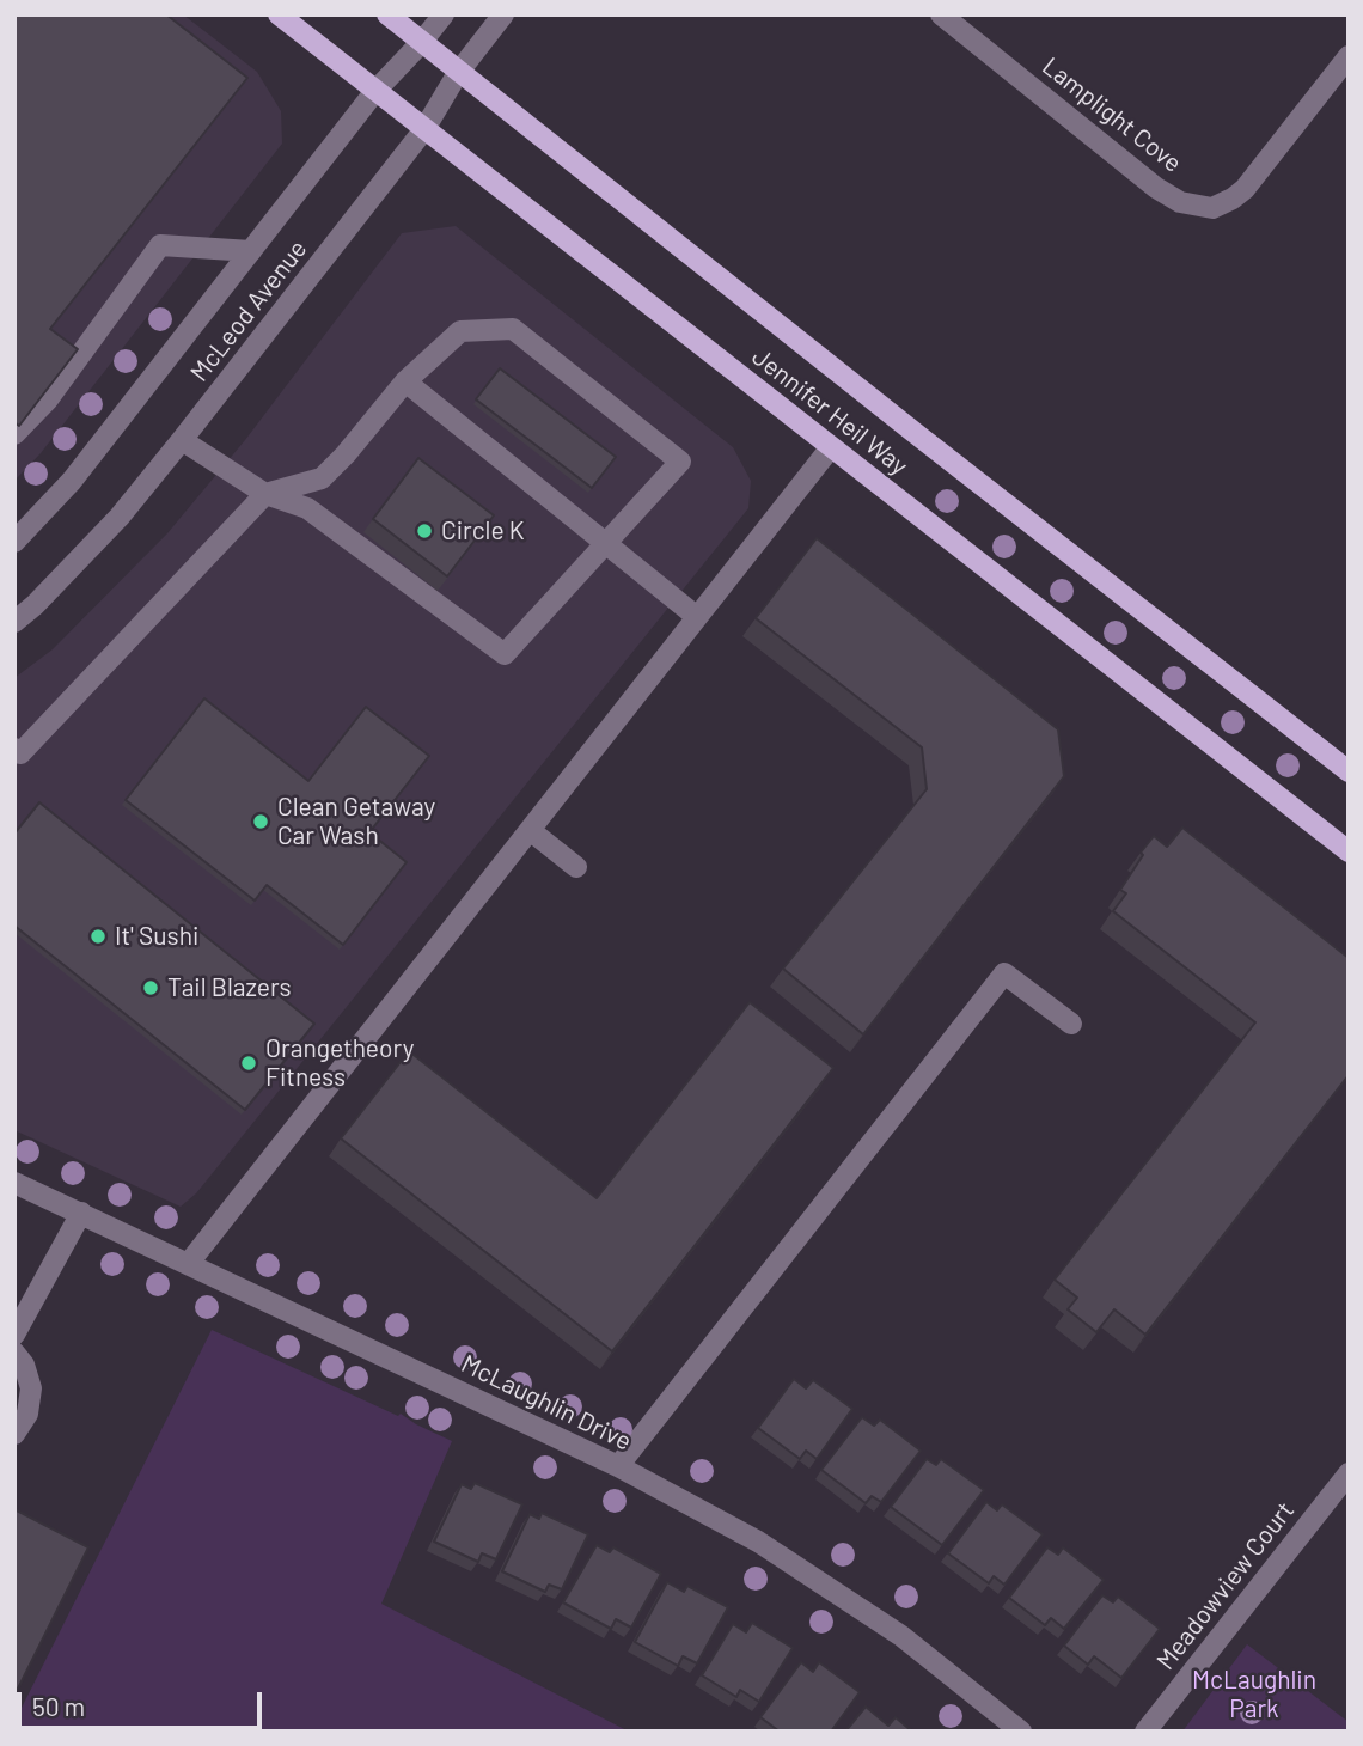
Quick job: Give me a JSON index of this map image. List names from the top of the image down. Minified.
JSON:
{"streets":{"main road":["Jennifer Heil Way"],"street":["Lamplight Cove","McLeod Avenue","McLaughlin Drive","Meadowview Court"]},"crossings":[["McLeod Avenue","Jennifer Heil Way"]],"parks":["McLaughlin Park"],"places":["Circle K","Clean Getaway Car Wash","It' Sushi","Tail Blazers","Orangetheory Fitness"],"scale_bar":"50 m"}
